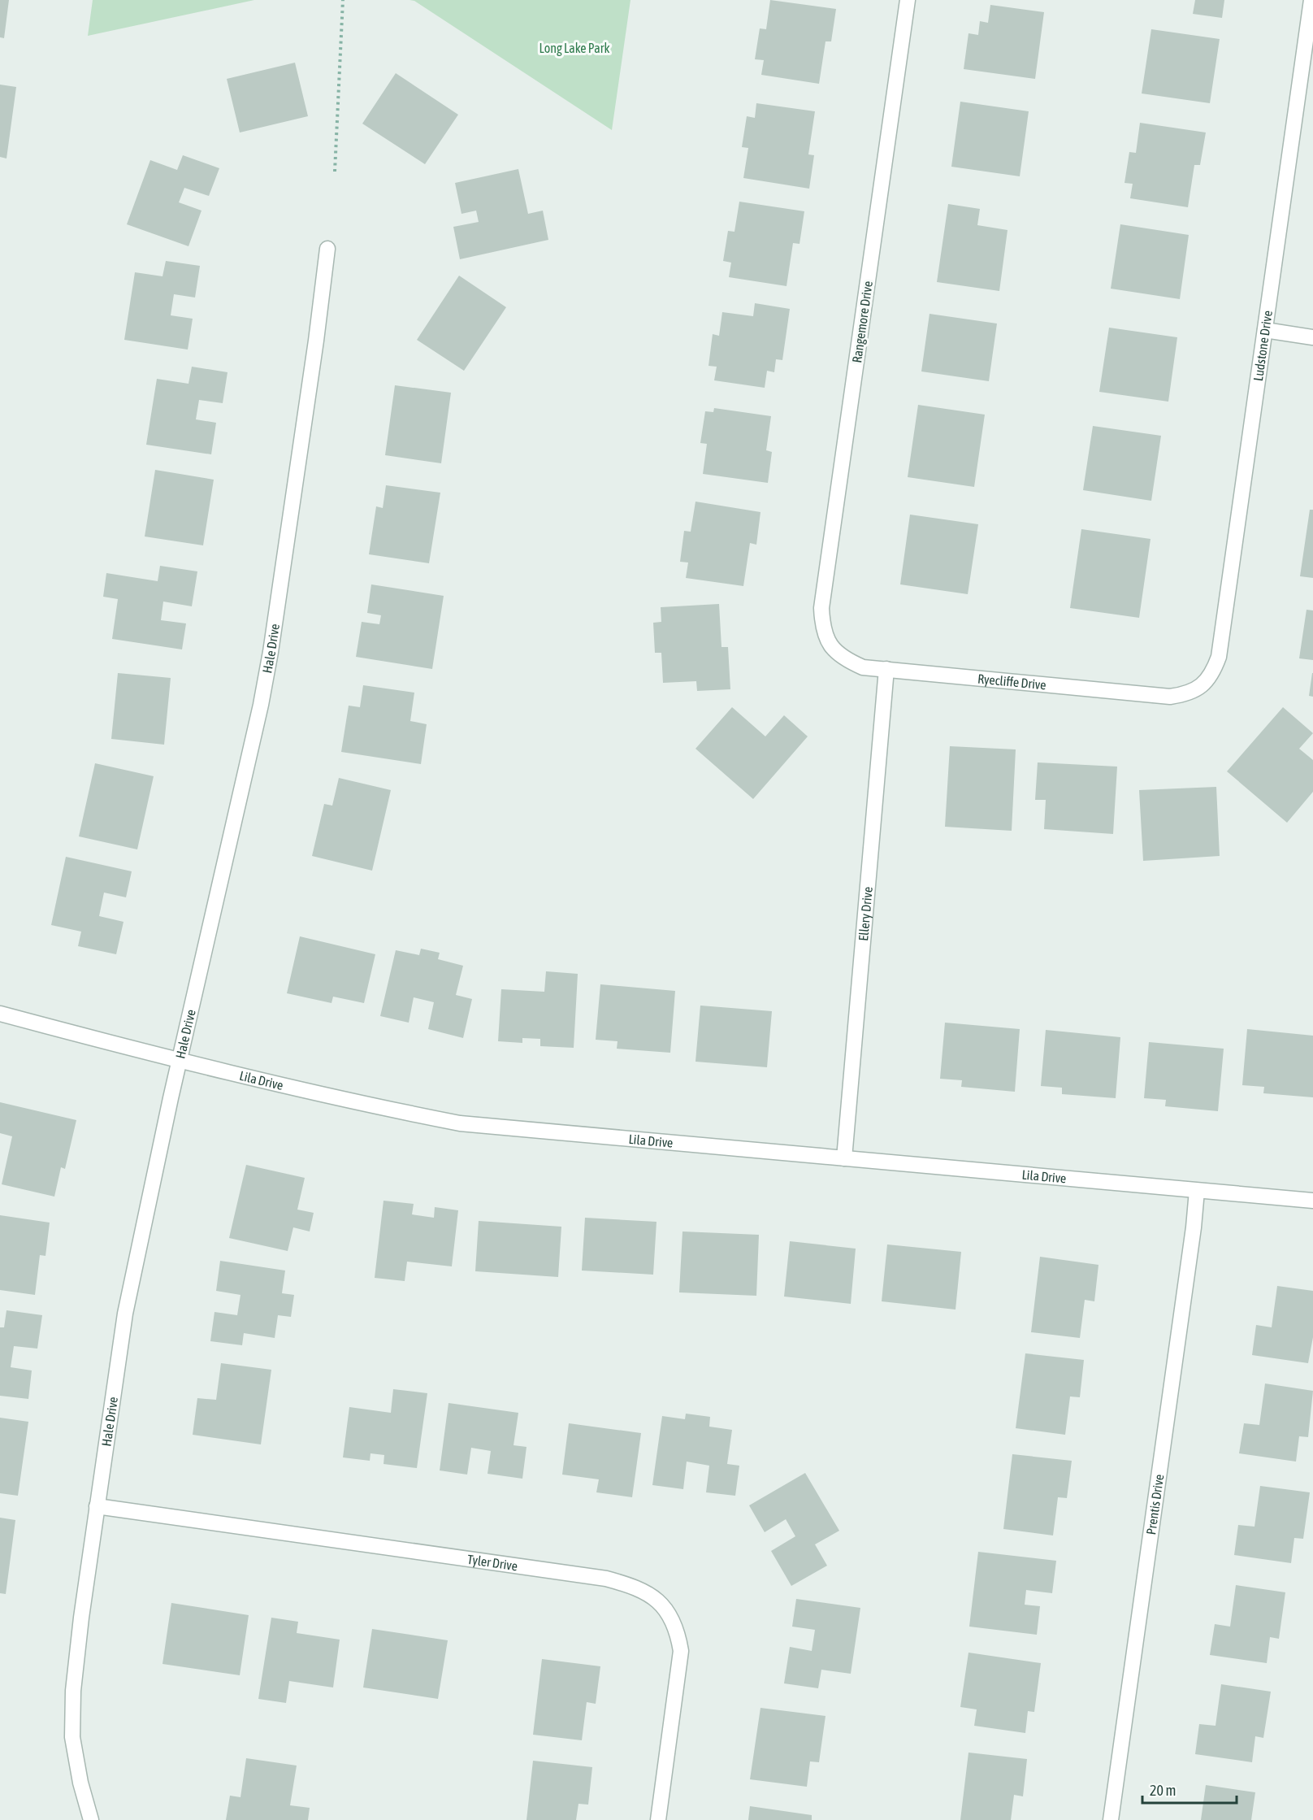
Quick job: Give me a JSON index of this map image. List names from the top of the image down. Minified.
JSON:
{"streets":{"street":["Rangemore Drive","Ludstone Drive","Hale Drive","Ryecliffe Drive","Ellery Drive","Lila Drive","Prentis Drive","Tyler Drive"]},"crossings":[["Rangemore Drive","Ryecliffe Drive"],["Ludstone Drive","Ryecliffe Drive"],["Hale Drive","Lila Drive"],["Hale Drive","Tyler Drive"],["Ryecliffe Drive","Ellery Drive"],["Ellery Drive","Lila Drive"],["Lila Drive","Prentis Drive"]],"parks":["Long Lake Park"],"scale_bar":"20 m"}
